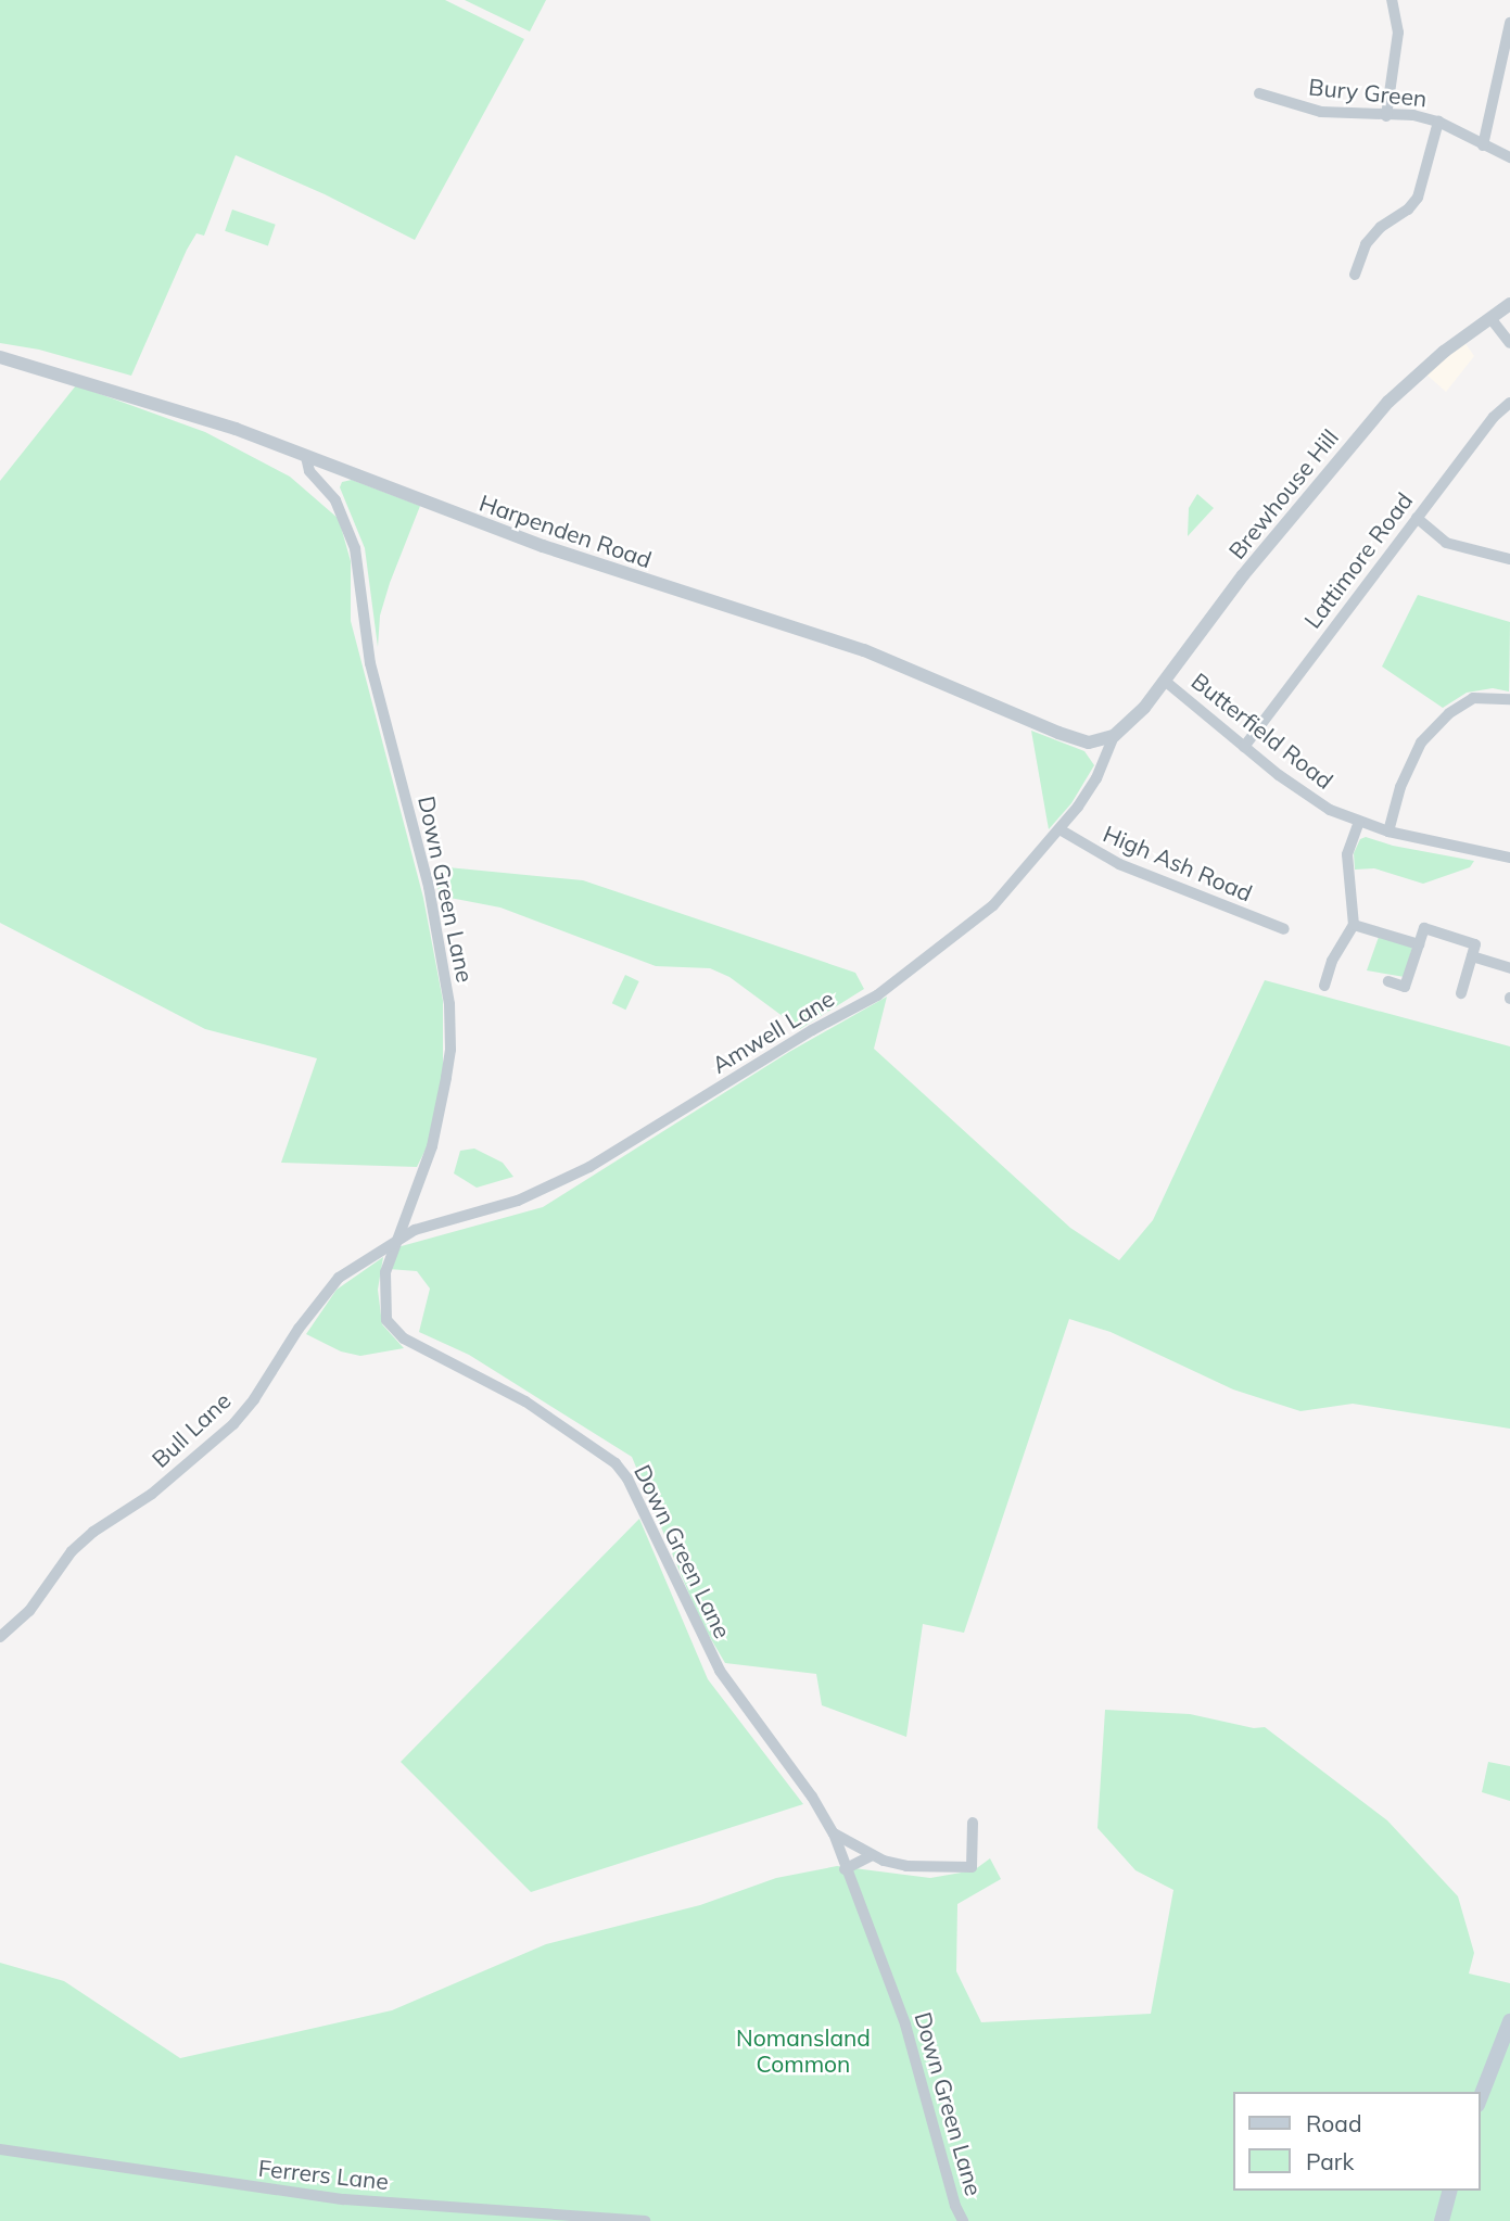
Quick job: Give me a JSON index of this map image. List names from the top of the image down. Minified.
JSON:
{"streets":{"street":["Bury Green","Brewhouse Hill","Harpenden Road","Lattimore Road","Butterfield Road","High Ash Road","Down Green Lane","Amwell Lane","Bull Lane","Ferrers Lane"]},"crossings":[["Brewhouse Hill","Butterfield Road"],["Brewhouse Hill","Amwell Lane"],["Harpenden Road","Down Green Lane"],["Lattimore Road","Butterfield Road"],["High Ash Road","Amwell Lane"],["Down Green Lane","Amwell Lane"],["Down Green Lane","Bull Lane"],["Amwell Lane","Bull Lane"]],"parks":["Nomansland Common"],"legend":["Road","Park"]}
